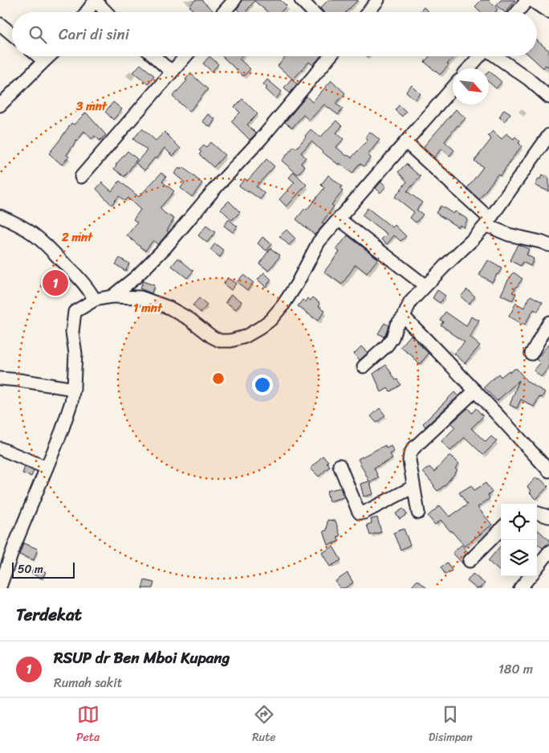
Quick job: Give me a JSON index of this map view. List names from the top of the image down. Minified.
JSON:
{"scale_bar":"50 m","north":"bottom right","page":{"search":"Cari di sini","pins":"1","scale":"50 m","heading":"Terdekat","list":[{"mark":"1","name":"RSUP dr Ben Mboi Kupang","note":"Rumah sakit","value":"180 m"}],"nav":["Peta","Rute","Disimpan"]},"rings":["3 mnt","2 mnt","1 mnt"]}
